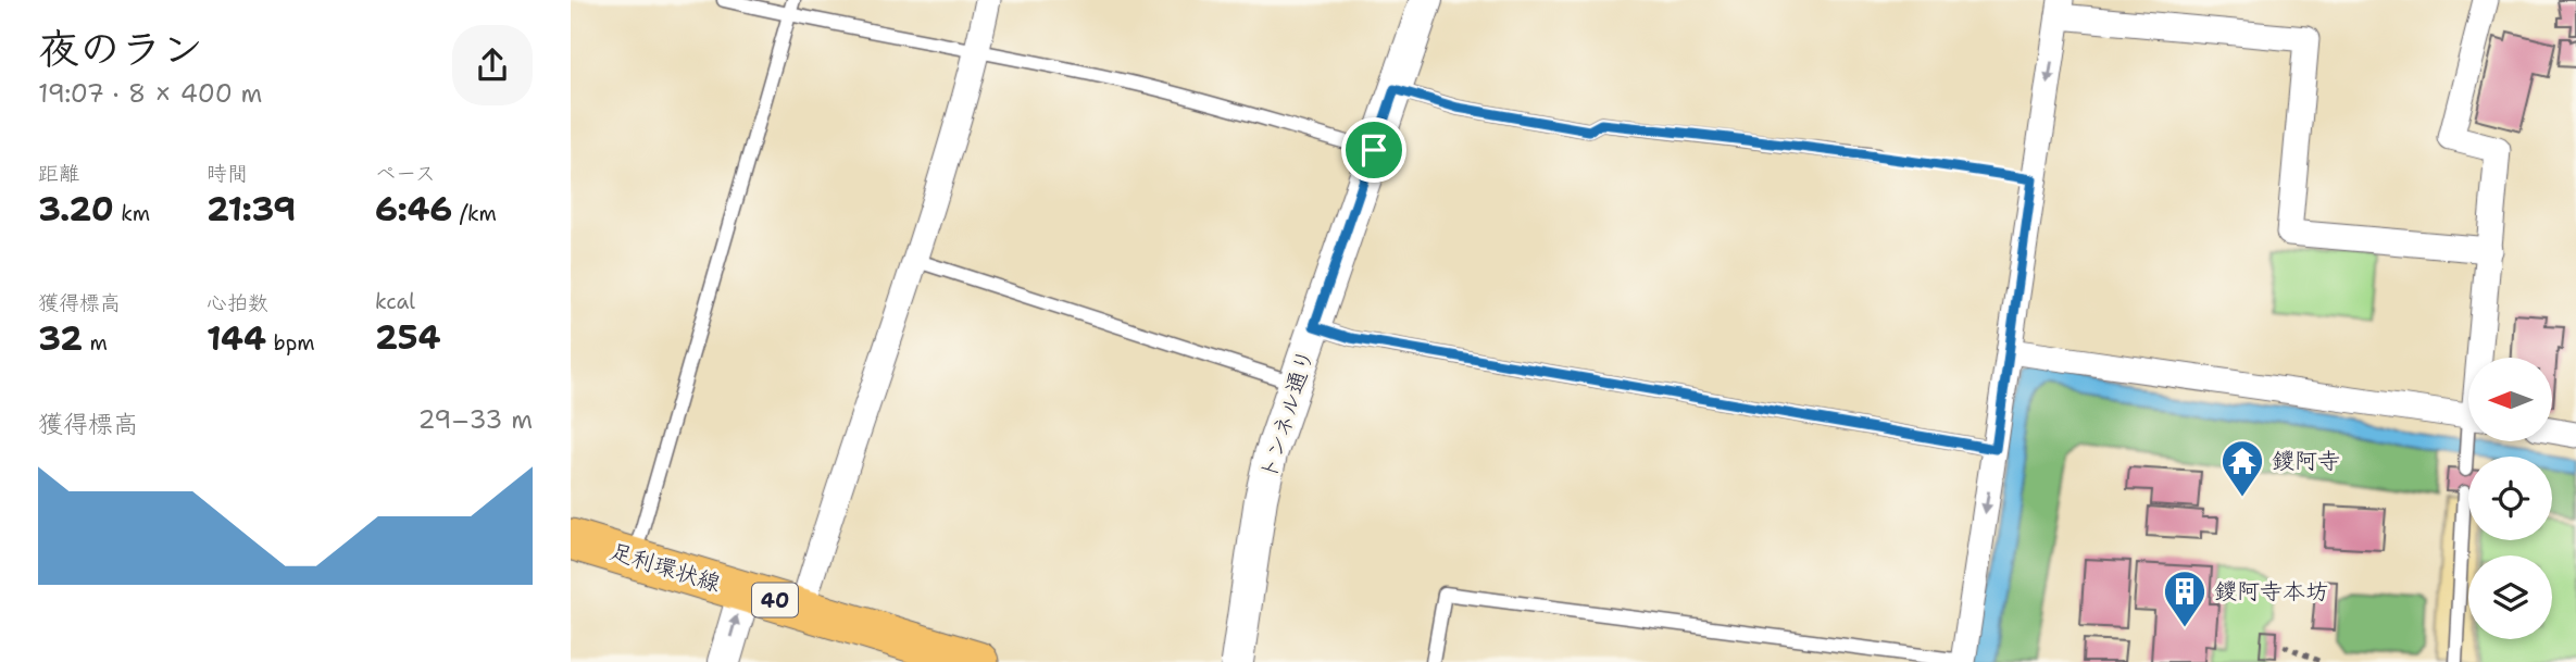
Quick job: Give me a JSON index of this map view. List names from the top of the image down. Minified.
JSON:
{"streets":{"main road":["足利環状線","40"],"street":["トンネル通り"]},"places":{"temple":["鑁阿寺"],"building":["鑁阿寺本坊"]},"north":"left","page":{"heading":["夜のラン","19:07 · 8 × 400 m"],"stats":[["距離","3.20 km"],["時間","21:39"],["ペース","6:46 /km"],["獲得標高","32 m"],["心拍数","144 bpm"],["kcal","254"]],"chart":["獲得標高","29–33 m"]}}
